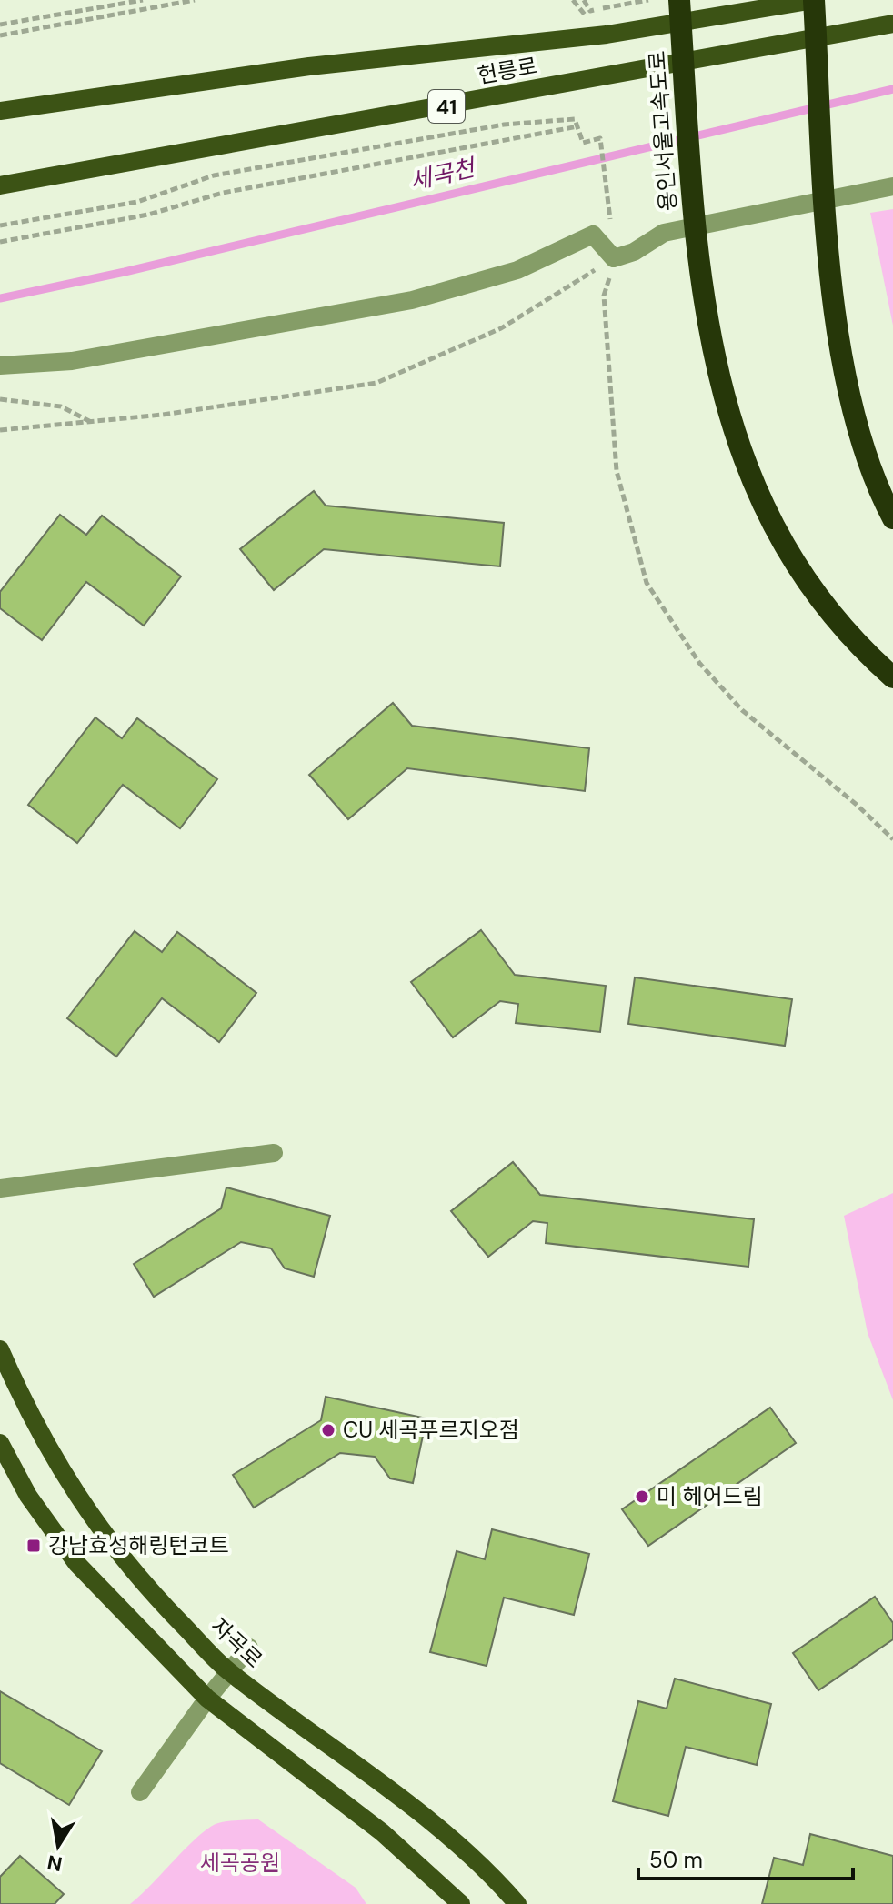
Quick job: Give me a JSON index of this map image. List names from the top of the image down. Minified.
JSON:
{"streets":{"highway":["용인서울고속도로"],"main road":["헌릉로","41","자곡로"]},"water":["세곡천"],"parks":["세곡공원"],"places":{"other":["CU 세곡푸르지오점","미 헤어드림"],"transit":["강남효성해링턴코트"]},"scale_bar":"50 m","north":"bottom"}
